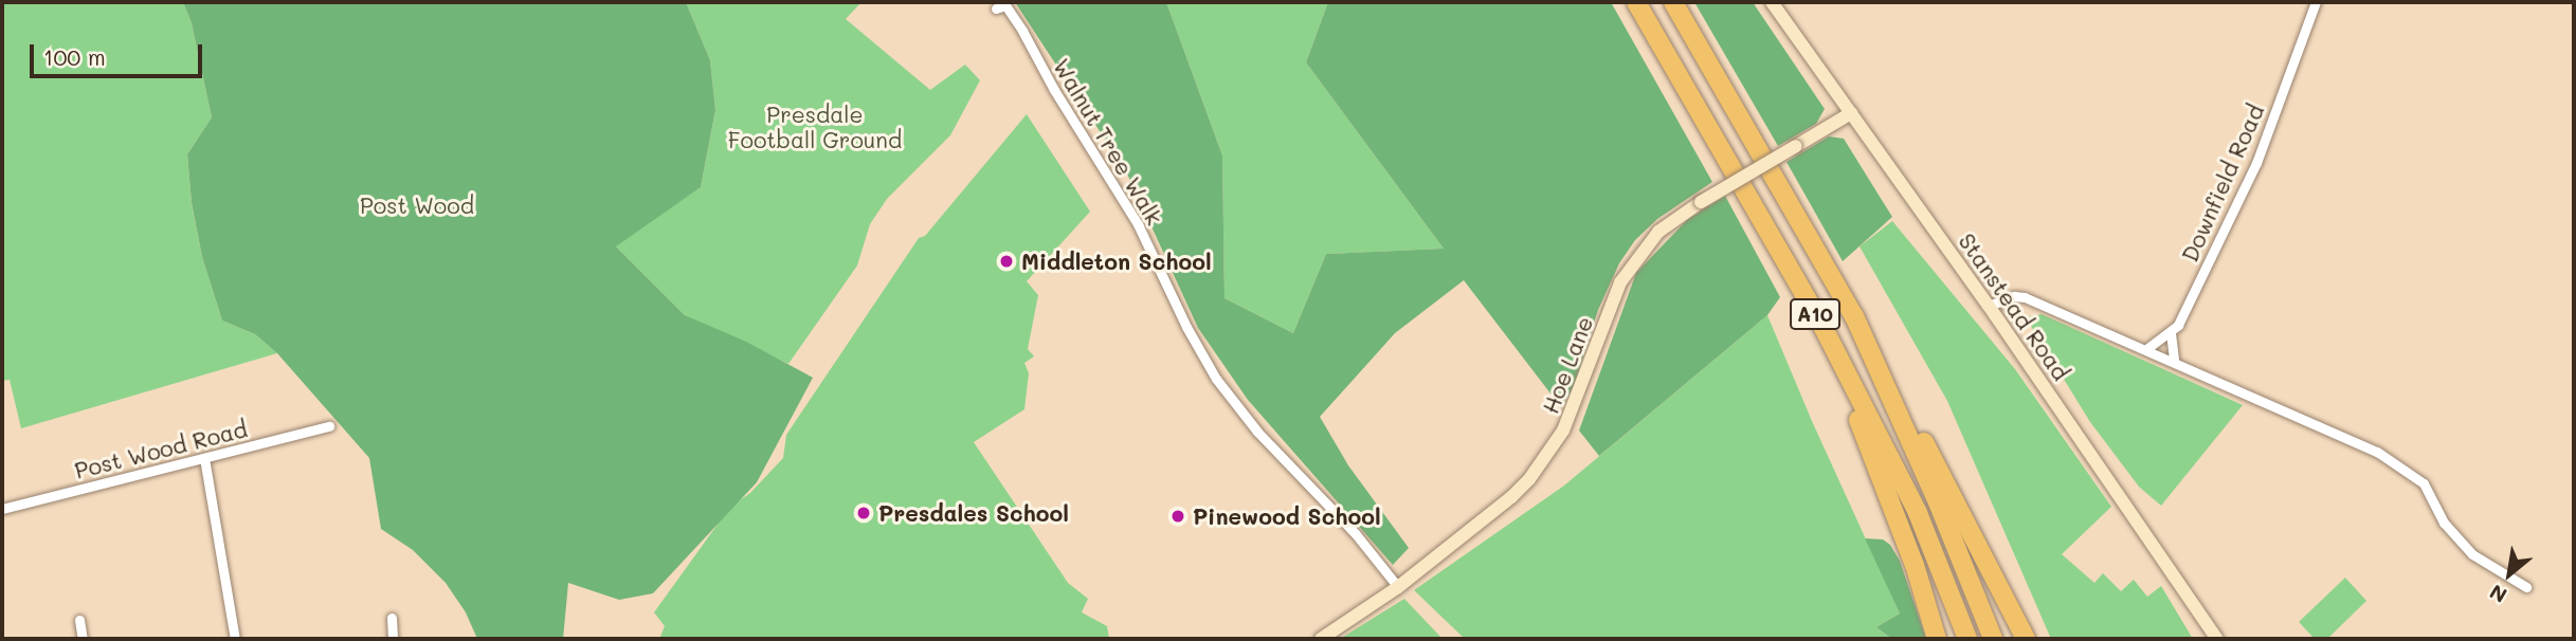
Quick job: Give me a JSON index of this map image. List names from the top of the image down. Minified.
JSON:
{"streets":{"highway":["A10"],"main road":["Stanstead Road","Hoe Lane"],"street":["Walnut Tree Walk","Downfield Road","Post Wood Road"]},"crossings":[["Walnut Tree Walk","Hoe Lane"],["Stanstead Road","Hoe Lane"]],"parks":["Presdale Football Ground","Post Wood"],"places":["Middleton School","Presdales School","Pinewood School"],"scale_bar":"100 m","north":"bottom left"}
